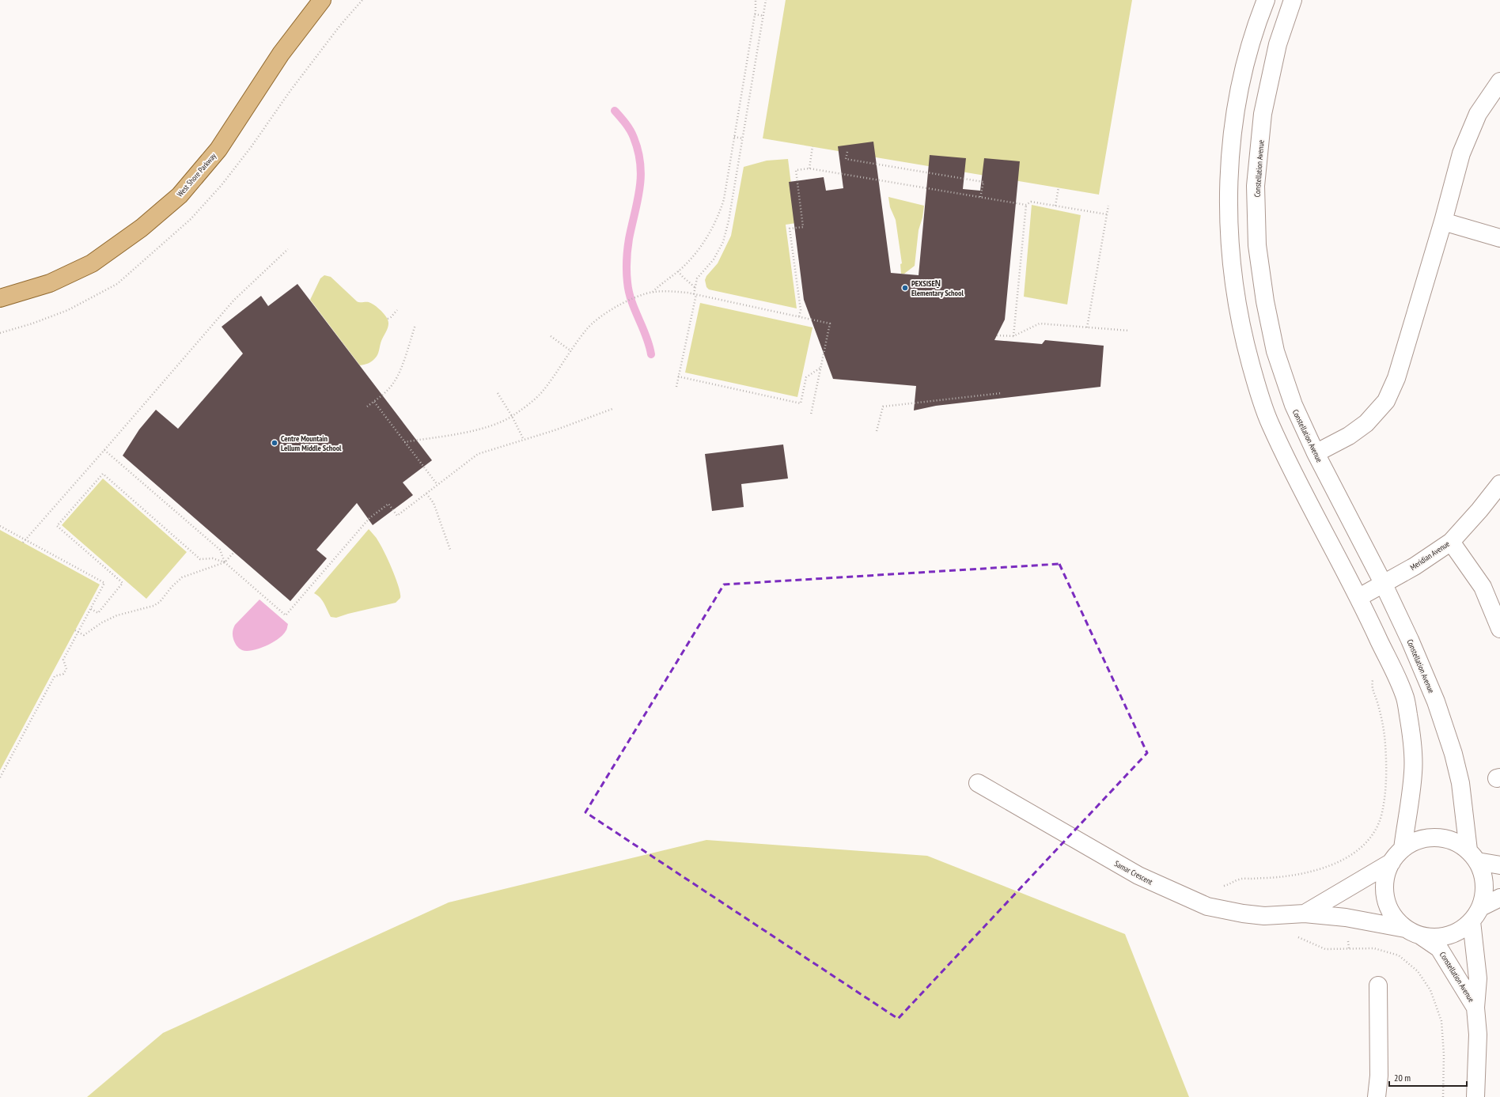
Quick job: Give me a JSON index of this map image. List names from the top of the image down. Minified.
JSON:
{"streets":{"main road":["West Shore Parkway"],"street":["Constellation Avenue","Meridian Avenue","Samar Crescent"]},"crossings":[["Constellation Avenue","Meridian Avenue"],["Constellation Avenue","Samar Crescent"]],"places":["PEXSISEṈ Elementary School","Centre Mountain Lellum Middle School"],"scale_bar":"20 m"}
